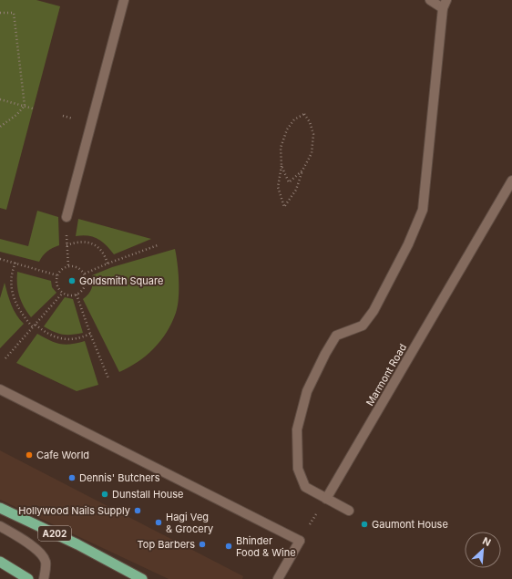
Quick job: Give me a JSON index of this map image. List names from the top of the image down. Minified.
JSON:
{"streets":{"highway":["A202"],"street":["Marmont Road"]},"places":["Goldsmith Square","Cafe World","Dennis' Butchers","Dunstall House","Hollywood Nails Supply","Hagi Veg & Grocery","Gaumont House","Top Barbers","Bhinder Food & Wine"],"north":"top right"}
